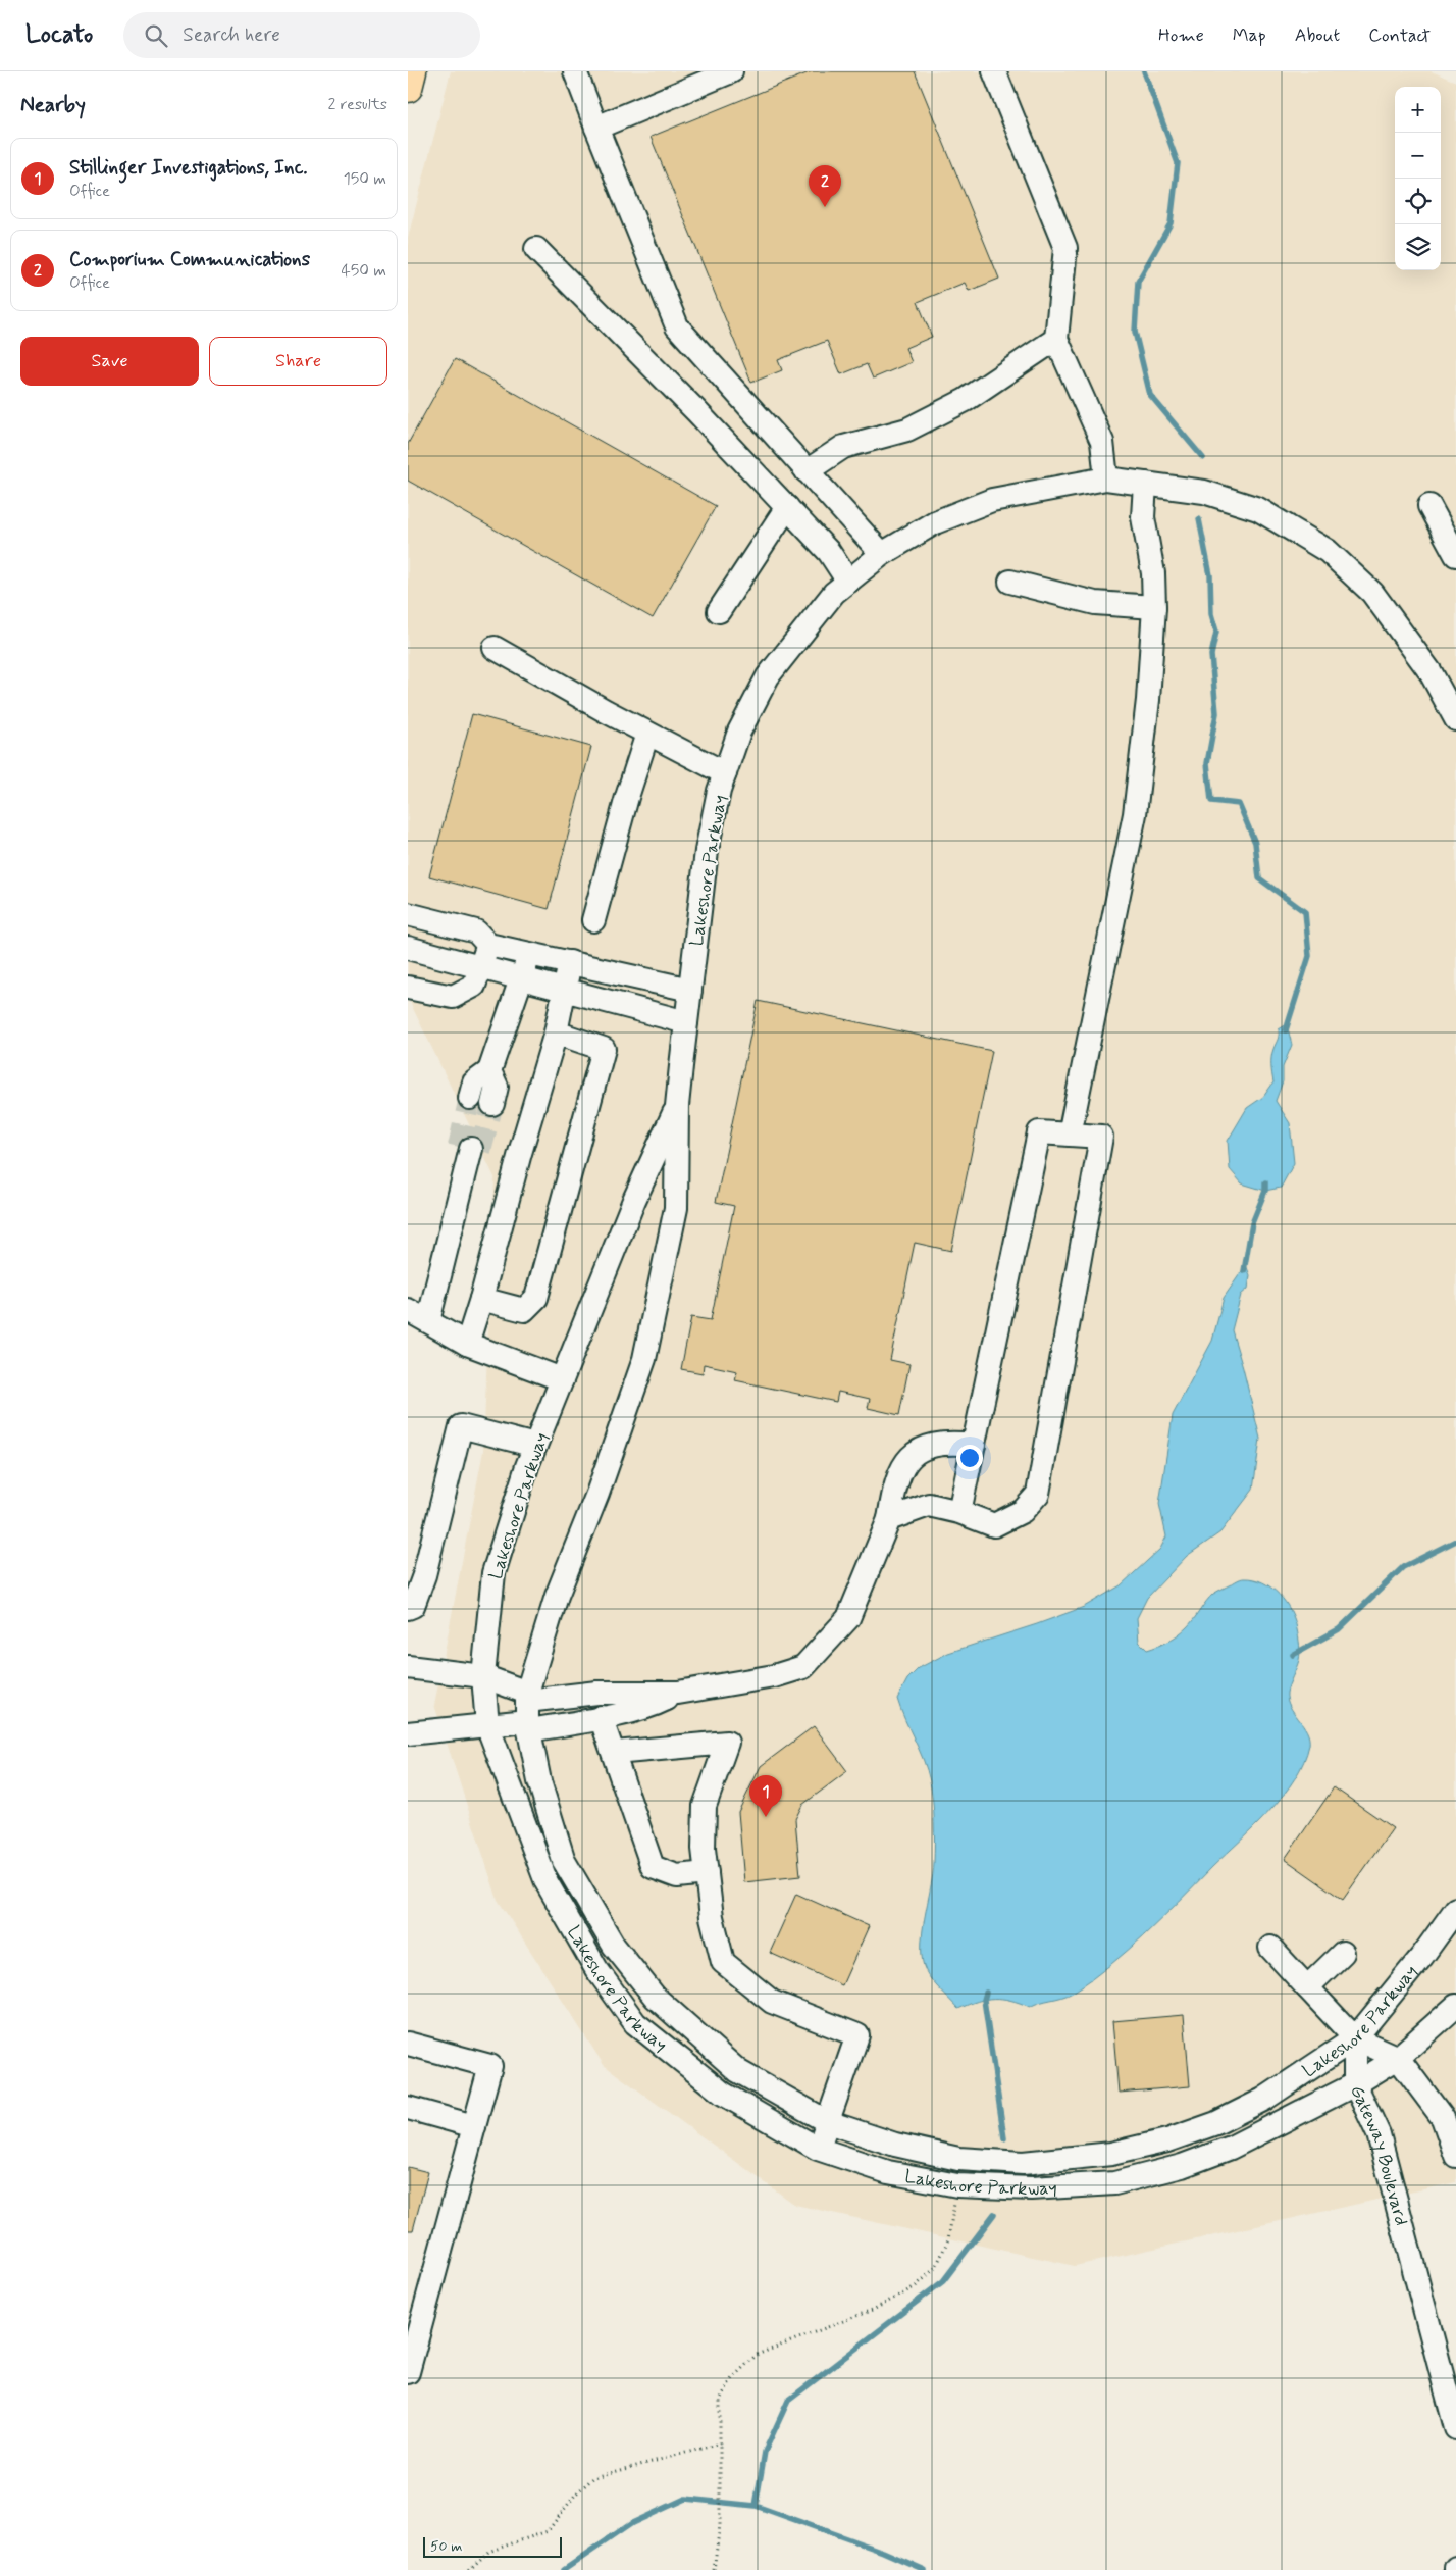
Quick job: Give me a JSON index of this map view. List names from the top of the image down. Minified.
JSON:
{"streets":{"street":["Lakeshore Parkway","Gateway Boulevard"]},"crossings":[["Lakeshore Parkway","Gateway Boulevard"]],"scale_bar":"50 m","page":{"header":"Locato","search":"Search here","nav":["Home","Map","About","Contact"],"heading":["Nearby","2 results"],"map_buttons":["+","−"],"list":[{"mark":"1","name":"Stillinger Investigations, Inc.","note":"Office","value":"150 m"},{"mark":"2","name":"Comporium Communications","note":"Office","value":"450 m"}],"pins":["2","1"],"buttons":["Save","Share"],"scale":"50 m"}}
